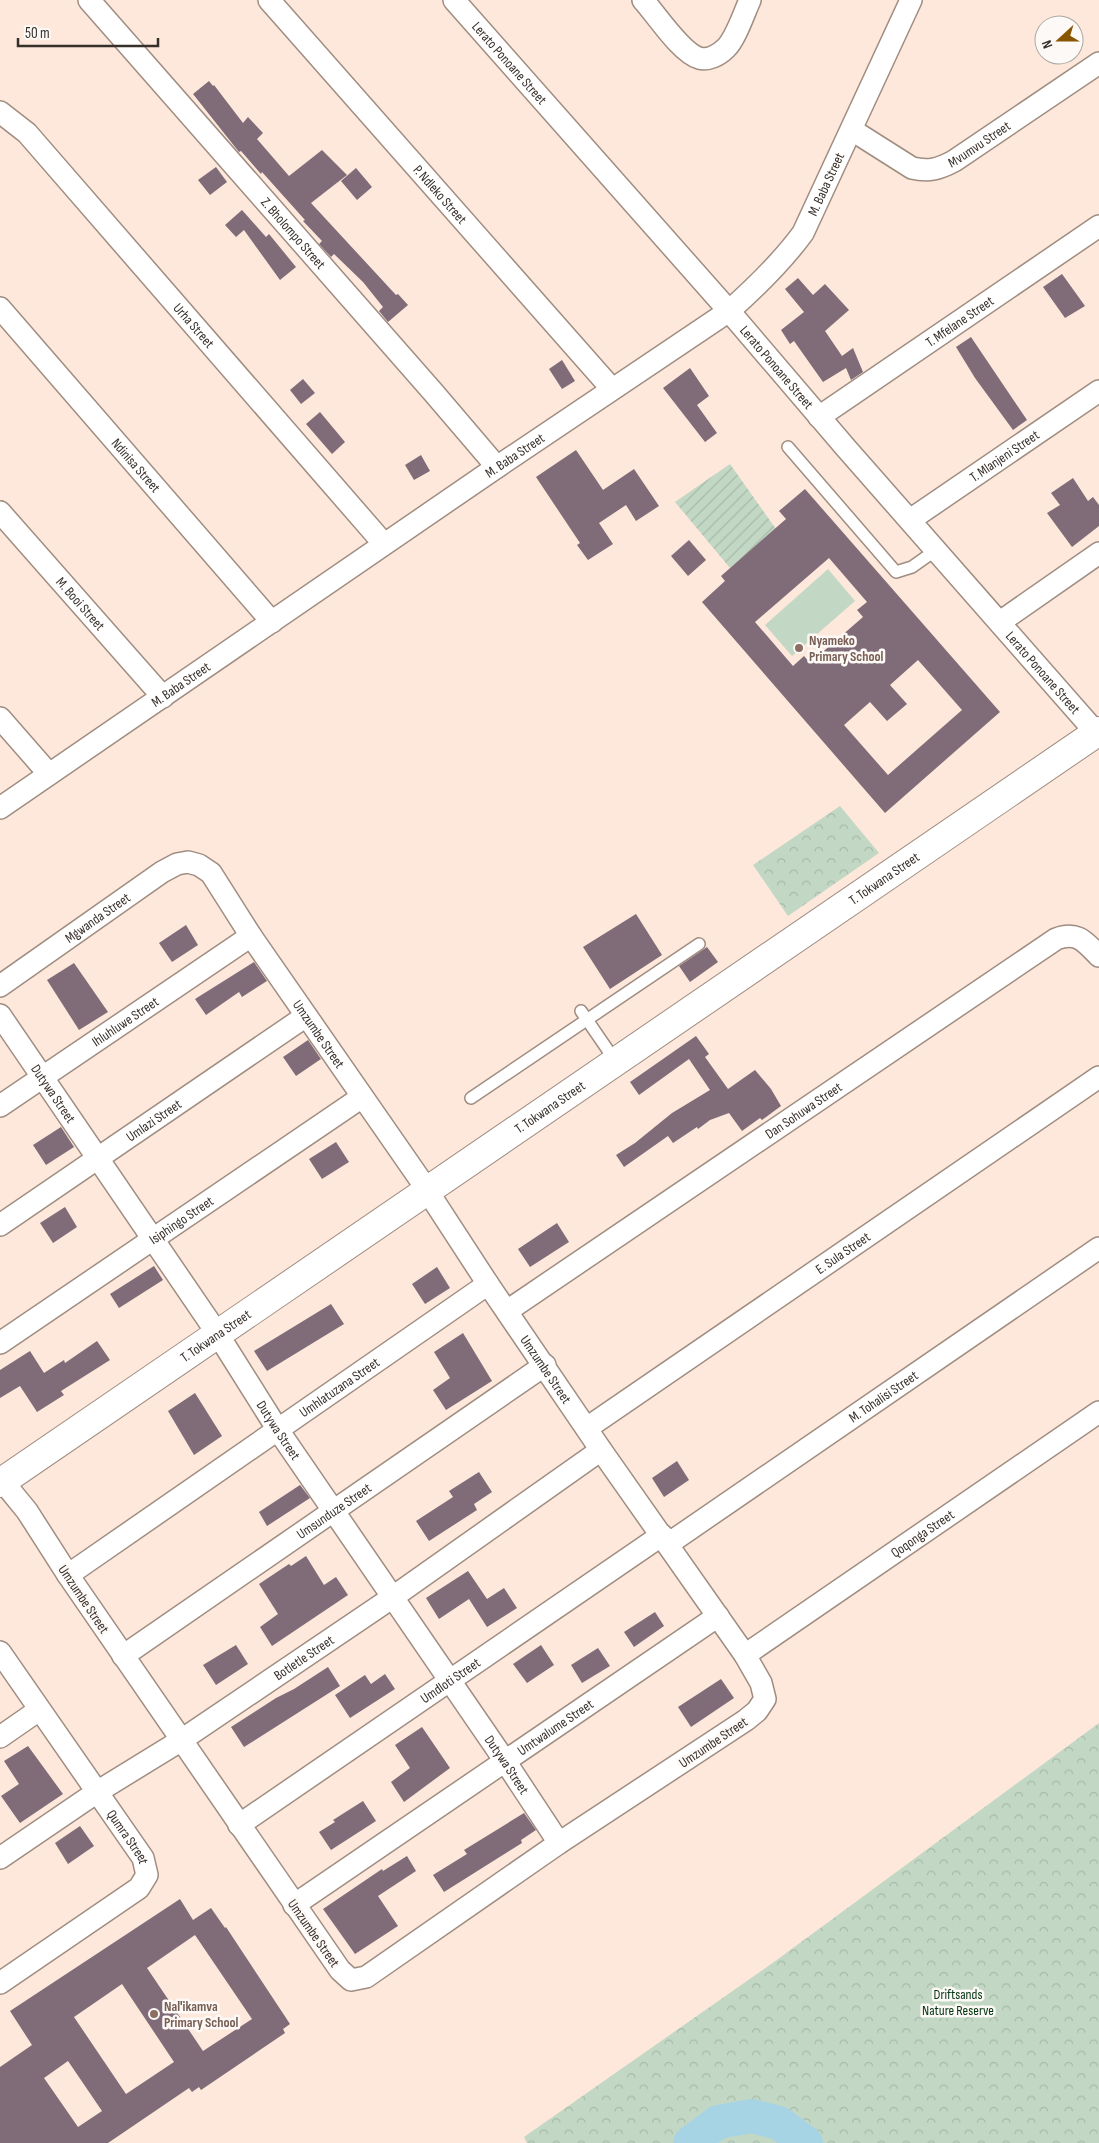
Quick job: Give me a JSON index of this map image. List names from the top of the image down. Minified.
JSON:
{"streets":{"street":["Lerato Ponoane Street","Mvumvu Street","M. Baba Street","P. Ndleko Street","Z. Bholompo Street","T. Mfelane Street","Urha Street","T. Mlanjeni Street","Ndinisa Street","M. Booi Street","T. Tokwana Street","Mgwanda Street","Ihluhluwe Street","Umzumbe Street","Dutywa Street","Dan Sohuwa Street","Umlazi Street","Isiphingo Street","E. Sula Street","Umhlatuzana Street","M. Tohalisi Street","Umsunduze Street","Qoqonga Street","Botletle Street","Umdloti Street","Umtwalume Street","Qumra Street"]},"crossings":[["Lerato Ponoane Street","M. Baba Street"],["Lerato Ponoane Street","T. Mfelane Street"],["Lerato Ponoane Street","T. Mlanjeni Street"],["Lerato Ponoane Street","T. Tokwana Street"],["Mvumvu Street","M. Baba Street"],["M. Baba Street","P. Ndleko Street"],["M. Baba Street","Z. Bholompo Street"],["M. Baba Street","Urha Street"],["M. Baba Street","Ndinisa Street"],["M. Baba Street","M. Booi Street"],["T. Tokwana Street","Umzumbe Street"],["T. Tokwana Street","Dutywa Street"],["Mgwanda Street","Umzumbe Street"],["Ihluhluwe Street","Umzumbe Street"],["Ihluhluwe Street","Dutywa Street"],["Umzumbe Street","Dutywa Street"],["Umzumbe Street","Dan Sohuwa Street"],["Umzumbe Street","Umlazi Street"],["Umzumbe Street","Isiphingo Street"],["Umzumbe Street","E. Sula Street"],["Umzumbe Street","Umhlatuzana Street"],["Umzumbe Street","M. Tohalisi Street"],["Umzumbe Street","Umsunduze Street"],["Umzumbe Street","Qoqonga Street"],["Umzumbe Street","Botletle Street"],["Umzumbe Street","Umdloti Street"],["Umzumbe Street","Umtwalume Street"],["Dutywa Street","Umlazi Street"],["Dutywa Street","Isiphingo Street"],["Dutywa Street","Umhlatuzana Street"],["Dutywa Street","Umsunduze Street"],["Dutywa Street","Botletle Street"],["Dutywa Street","Umdloti Street"],["Dutywa Street","Umtwalume Street"],["M. Tohalisi Street","Umdloti Street"],["Botletle Street","Qumra Street"]],"parks":["Driftsands Nature Reserve"],"places":["Nyameko Primary School","Nal'ikamva Primary School"],"scale_bar":"50 m","north":"left"}
